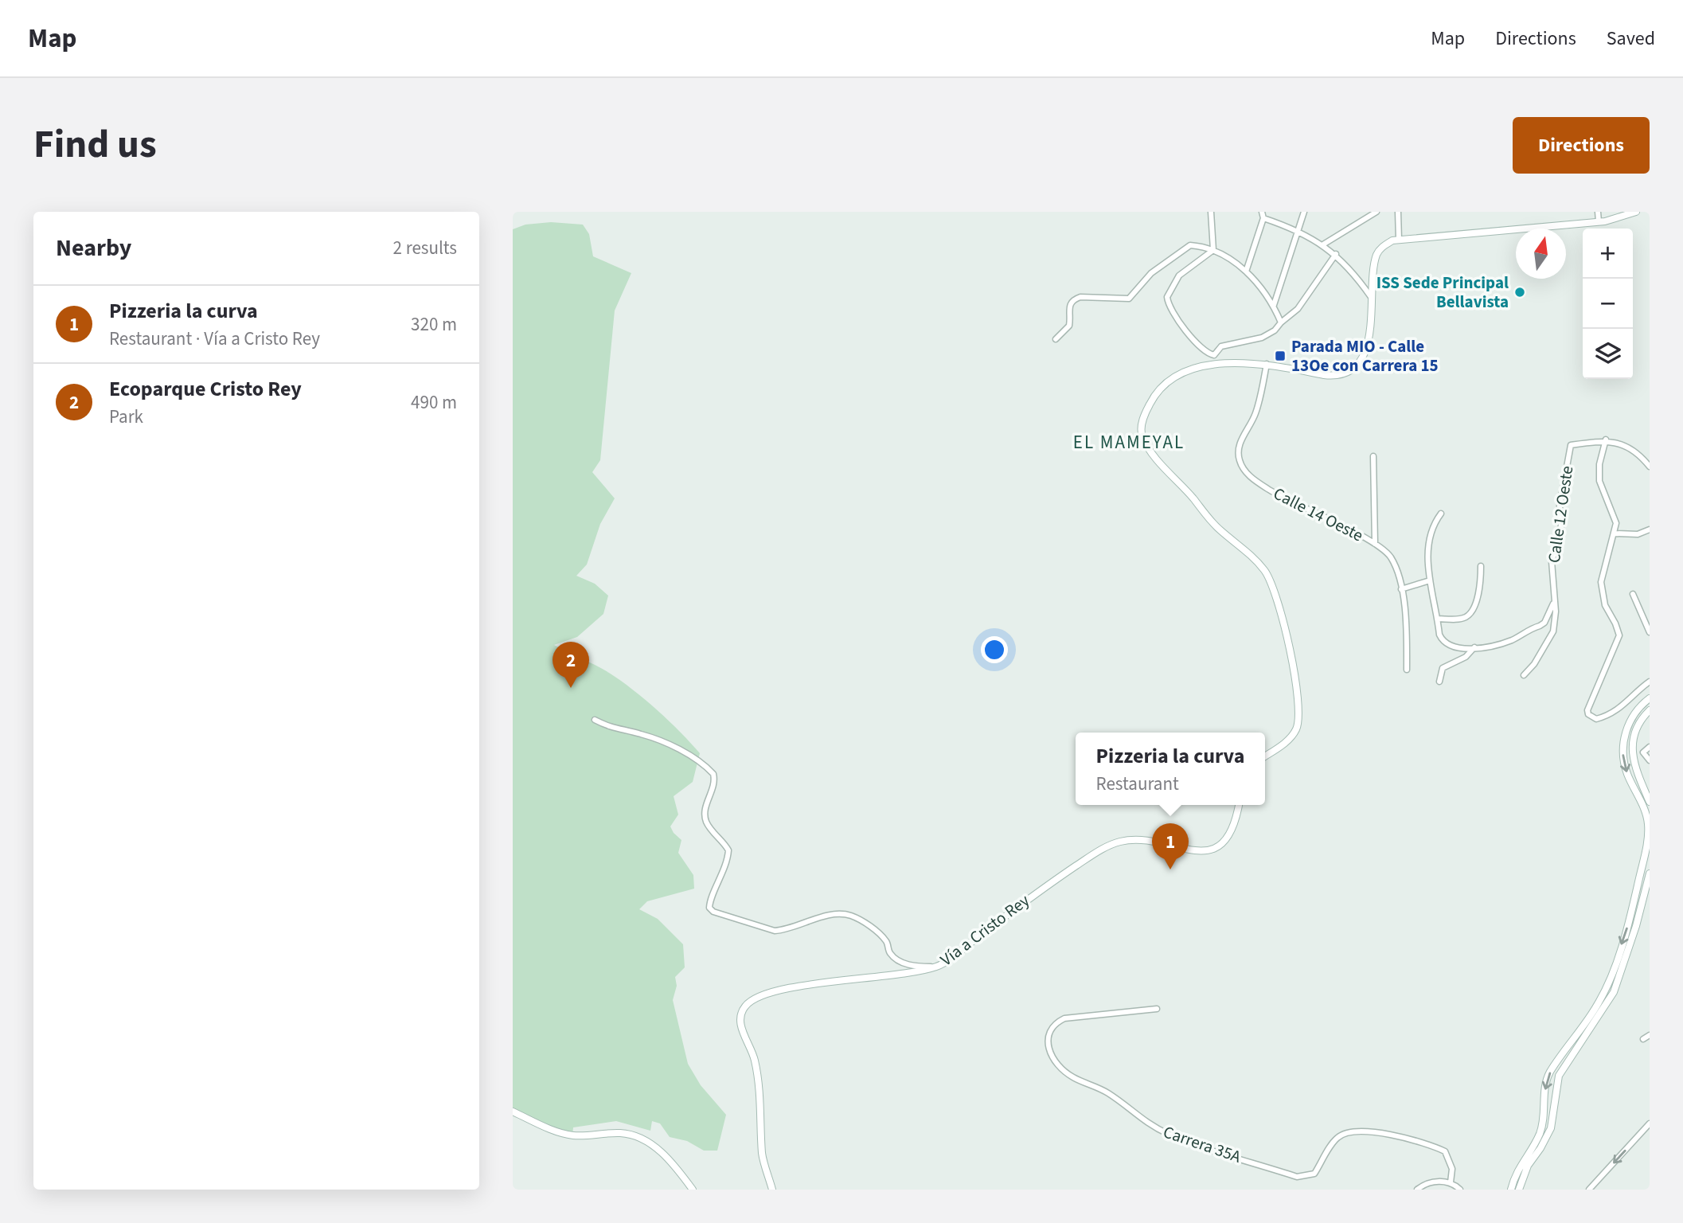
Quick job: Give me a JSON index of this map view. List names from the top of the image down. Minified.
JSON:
{"streets":{"street":["Calle 14 Oeste","Calle 12 Oeste","Vía a Cristo Rey","Carrera 35A"]},"districts":["EL MAMEYAL"],"places":{"other":["ISS Sede Principal Bellavista"],"transit":["Parada MIO - Calle 13Oe con Carrera 15"]},"north":"top","page":{"header":"Map","nav":["Map","Directions","Saved"],"title":"Find us","buttons":"Directions","heading":["Nearby","2 results"],"map_buttons":["+","−"],"list":[{"mark":"1","name":"Pizzeria la curva","note":"Restaurant · Vía a Cristo Rey","value":"320 m"},{"mark":"2","name":"Ecoparque Cristo Rey","note":"Park","value":"490 m"}],"pins":["2","1"],"popup":["Pizzeria la curva","Restaurant"]}}
